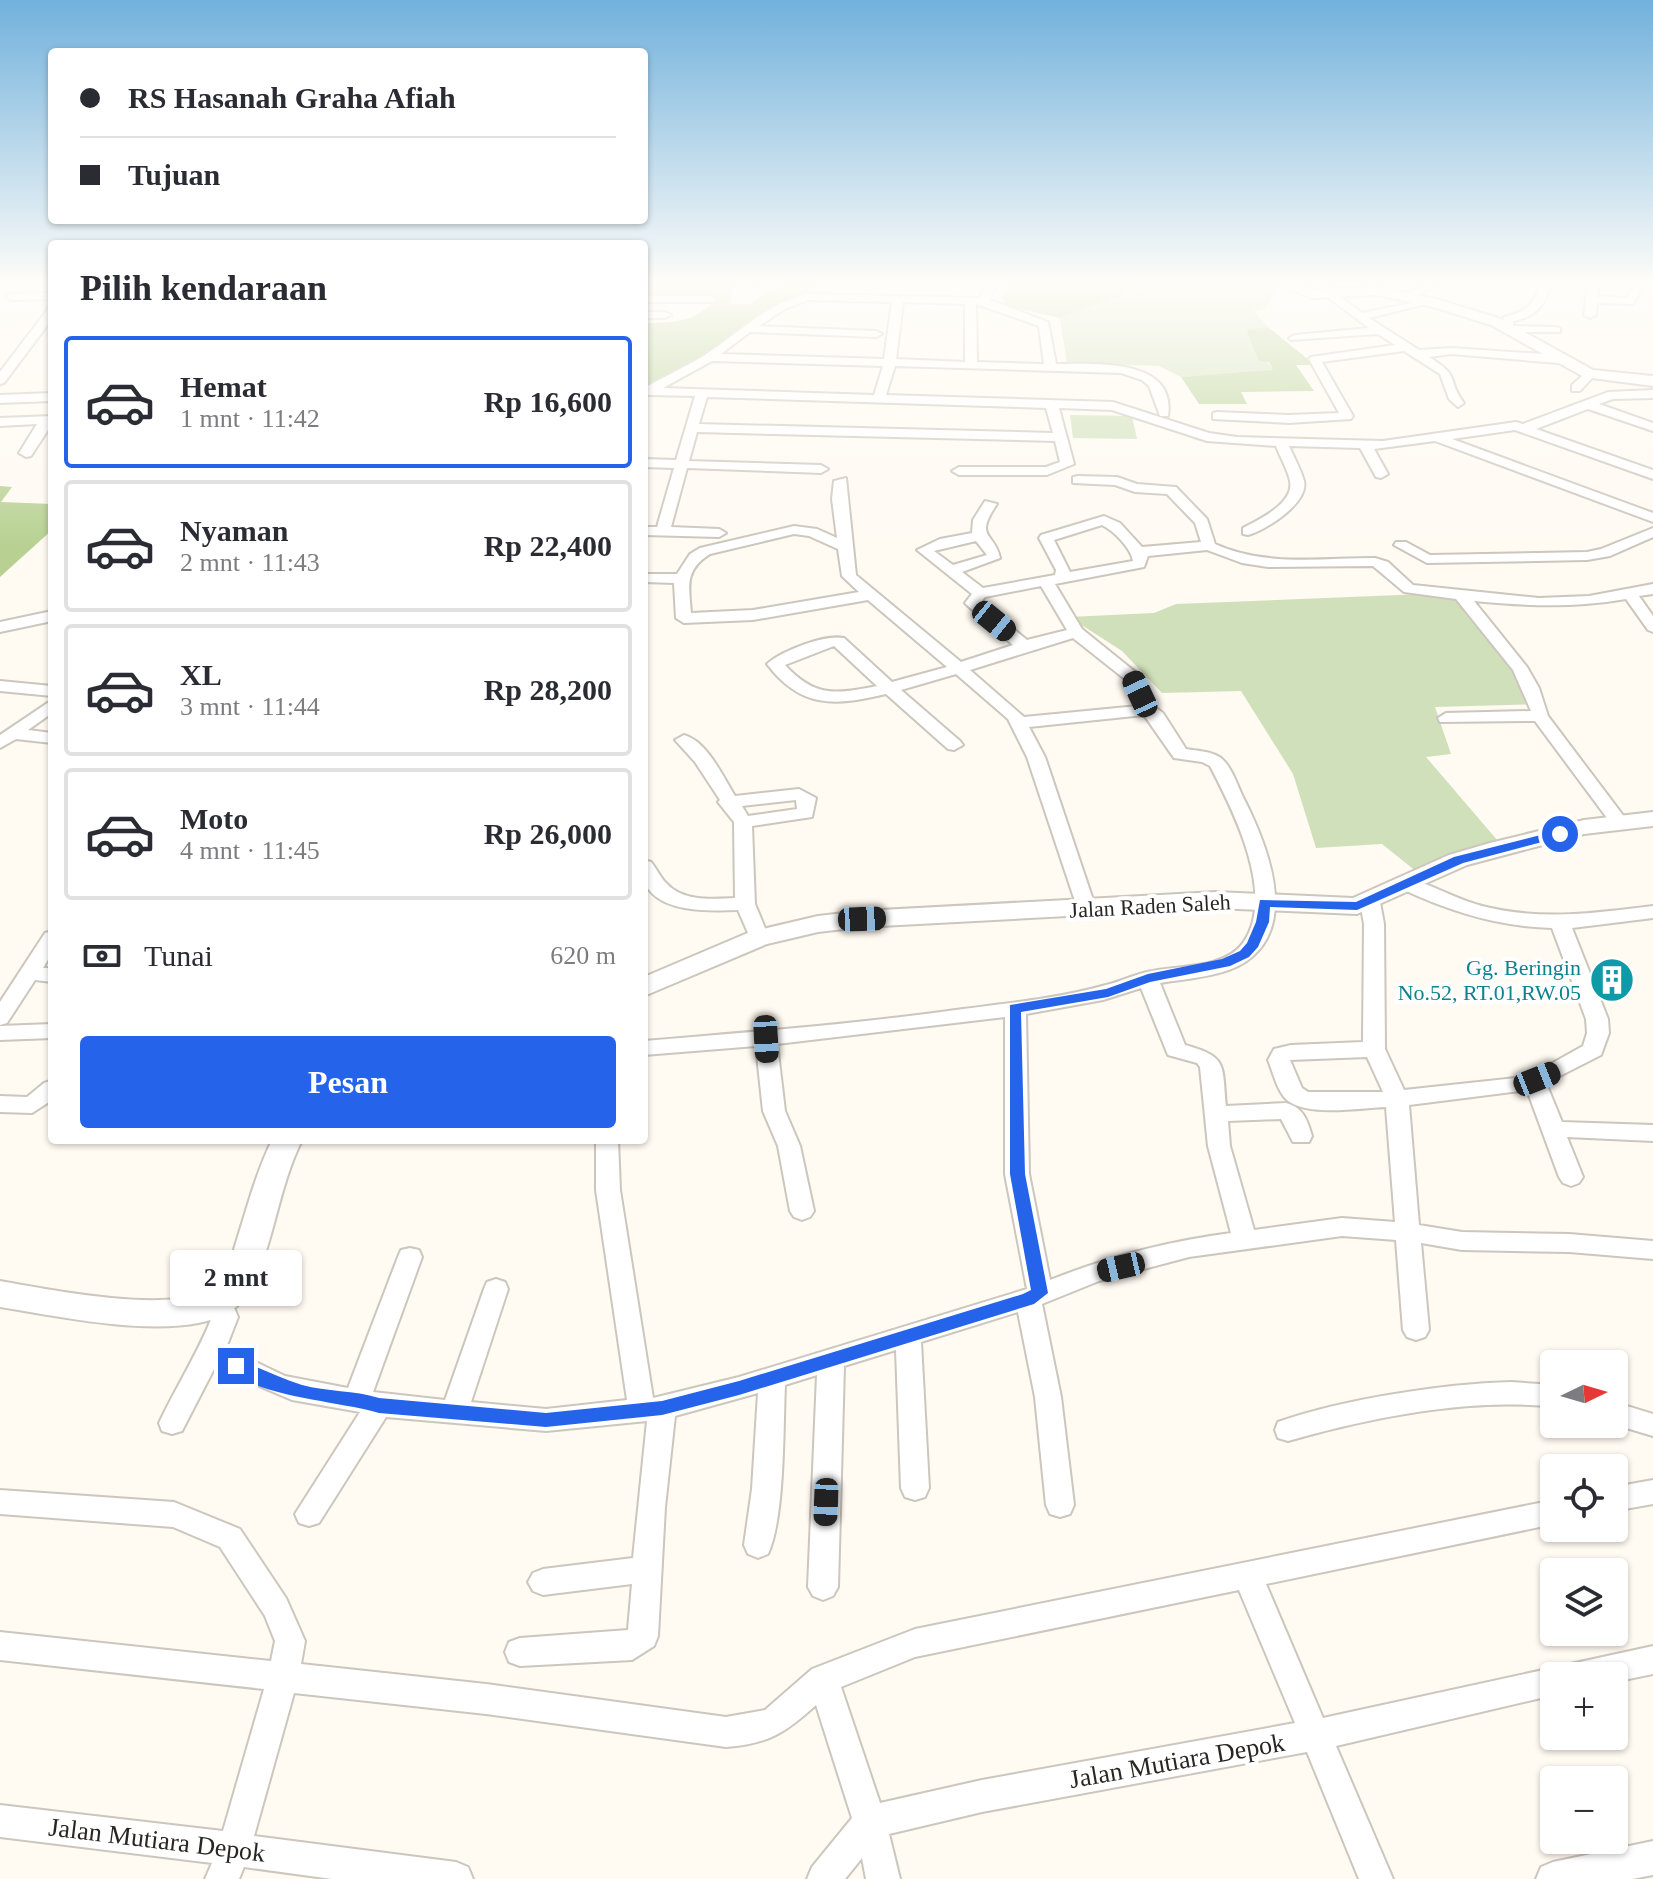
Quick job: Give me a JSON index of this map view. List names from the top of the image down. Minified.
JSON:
{"streets":{"street":["Jalan Raden Saleh","Jalan Mutiara Depok"]},"places":{"building":["Gg. Beringin No.52, RT.01,RW.05"]},"north":"right","page":{"banner":["RS Hasanah Graha Afiah","Tujuan"],"heading":"Pilih kendaraan","list":[{"name":"Hemat","note":"1 mnt · 11:42","value":"Rp 16,600"},{"name":"Nyaman","note":"2 mnt · 11:43","value":"Rp 22,400"},{"name":"XL","note":"3 mnt · 11:44","value":"Rp 28,200"},{"name":"Moto","note":"4 mnt · 11:45","value":"Rp 26,000"}],"pay":["Tunai","620 m"],"buttons":"Pesan","bubble":"2 mnt","map_buttons":["+","−"]}}
